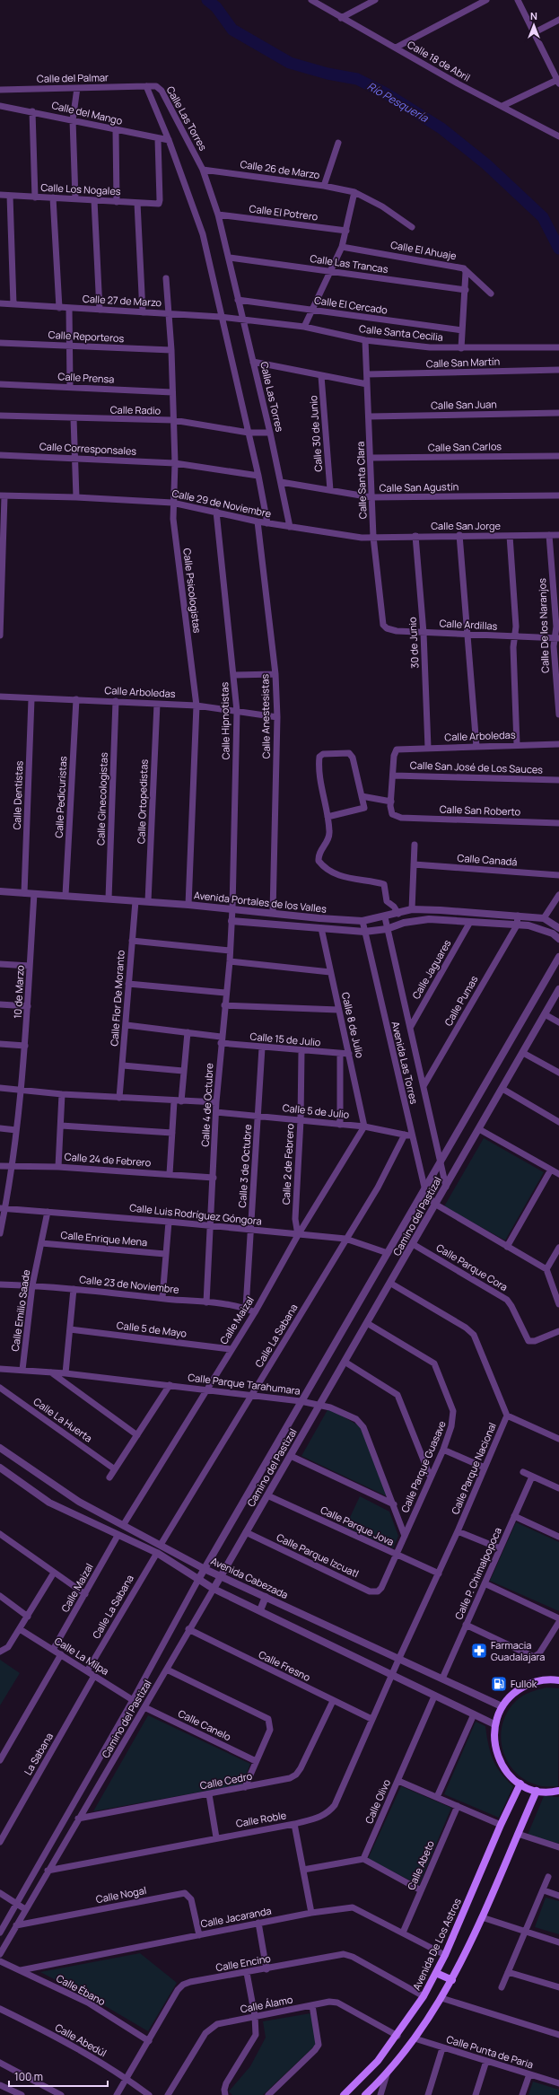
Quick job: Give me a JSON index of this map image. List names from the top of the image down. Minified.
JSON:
{"streets":{"main road":["Avenida De Los Astros"],"street":["Calle 18 de Abril","Calle del Palmar","Calle del Mango","Calle Las Torres","Calle 26 de Marzo","Calle Los Nogales","Calle El Potrero","Calle El Ahuaje","Calle Las Trancas","Calle 27 de Marzo","Calle El Cercado","Calle Santa Cecilia","Calle Reporteros","Calle San Martín","Calle Prensa","Calle San Juan","Calle Radio","Calle 30 de Junio","Calle San Carlos","Calle Corresponsales","Calle Santa Clara","Calle San Agustín","Calle 29 de Noviembre","Calle San Jorge","Calle Psicologistas","Calle Ardillas","Calle De los Naranjos","30 de Junio","Calle Arboledas","Calle Anestesistas","Calle Hipnotistas","Calle San José de Los Sauces","Calle Dentistas","Calle Pedicuristas","Calle Ginecologistas","Calle Ortopedistas","Calle San Roberto","Calle Canadá","Avenida Portales de los Valles","Calle Jaguares","10 de Marzo","Calle Flor De Moranto","Calle Pumas","Calle 8 de Julio","Calle 15 de Julio","Avenida Las Torres","Calle 4 de Octubre","Calle 5 de Julio","Calle 24 de Febrero","Calle 2 de Febrero","Calle 3 de Octubre","Calle Luis Rodríguez Góngora","Camino del Pastizal","Calle Enrique Mena","Calle Parque Cora","Calle 23 de Noviembre","Calle Emilio Saade","Calle Maizal","Calle 5 de Mayo","Calle La Sabana","Calle Parque Tarahumara","Calle La Huerta","Calle Parque Guasave","Calle Parque Nacional","Calle Parque Jova","Calle Parque Izcuatl","Calle P. Chimalpopoca","Avenida Cabezada","Calle La Milpa","Calle Fresno","Calle Canelo","La Sabana","Calle Cedro","Calle Olivo","Calle Roble","Calle Abeto","Calle Nogal","Calle Jacaranda","Calle Encino","Calle Ébano","Calle Álamo","Calle Abedúl","Calle Punta de Paria"]},"crossings":[["Calle del Palmar","Calle Las Torres"],["Calle del Mango","Calle Los Nogales"],["Calle Las Torres","Calle 26 de Marzo"],["Calle Las Torres","Calle El Potrero"],["Calle Las Torres","Calle Las Trancas"],["Calle Las Torres","Calle 27 de Marzo"],["Calle Las Torres","Calle El Cercado"],["Calle Las Torres","Calle Santa Cecilia"],["Calle Las Torres","Calle Radio"],["Calle Las Torres","Calle San Agustín"],["Calle Las Torres","Calle 29 de Noviembre"],["Calle El Ahuaje","Calle Las Trancas"],["Calle El Ahuaje","Calle El Cercado"],["Calle El Ahuaje","Calle Santa Cecilia"],["Calle 27 de Marzo","Calle Santa Cecilia"],["Calle 27 de Marzo","Calle Psicologistas"],["Calle Santa Cecilia","Calle Santa Clara"],["Calle Reporteros","Calle Psicologistas"],["Calle San Martín","Calle Santa Clara"],["Calle Prensa","Calle Psicologistas"],["Calle San Juan","Calle Santa Clara"],["Calle Radio","Calle Psicologistas"],["Calle 30 de Junio","Calle San Agustín"],["Calle San Carlos","Calle Santa Clara"],["Calle Corresponsales","Calle Psicologistas"],["Calle Santa Clara","Calle San Agustín"],["Calle Santa Clara","Calle 29 de Noviembre"],["Calle Santa Clara","Calle San Jorge"],["Calle Santa Clara","Calle Ardillas"],["Calle 29 de Noviembre","Calle San Jorge"],["Calle 29 de Noviembre","Calle Psicologistas"],["Calle 29 de Noviembre","Calle Anestesistas"],["Calle 29 de Noviembre","Calle Hipnotistas"],["Calle San Jorge","Calle De los Naranjos"],["Calle San Jorge","30 de Junio"],["Calle Psicologistas","Calle Arboledas"],["Calle Psicologistas","Avenida Portales de los Valles"],["Calle Ardillas","Calle De los Naranjos"],["Calle Ardillas","30 de Junio"],["30 de Junio","Calle Arboledas"],["Calle Arboledas","Calle Anestesistas"],["Calle Arboledas","Calle Hipnotistas"],["Calle Arboledas","Calle San José de Los Sauces"],["Calle Arboledas","Calle Dentistas"],["Calle Arboledas","Calle Pedicuristas"],["Calle Arboledas","Calle Ginecologistas"],["Calle Arboledas","Calle Ortopedistas"],["Calle Anestesistas","Avenida Portales de los Valles"],["Calle Hipnotistas","Avenida Portales de los Valles"],["Calle Hipnotistas","Calle 4 de Octubre"],["Calle Dentistas","Avenida Portales de los Valles"],["Calle Pedicuristas","Avenida Portales de los Valles"],["Calle Ginecologistas","Avenida Portales de los Valles"],["Calle Ortopedistas","Avenida Portales de los Valles"],["Avenida Portales de los Valles","Calle Jaguares"],["Avenida Portales de los Valles","10 de Marzo"],["Avenida Portales de los Valles","Calle Flor De Moranto"],["Avenida Portales de los Valles","Calle Pumas"],["Avenida Portales de los Valles","Calle 8 de Julio"],["Avenida Portales de los Valles","Avenida Las Torres"],["Avenida Portales de los Valles","Calle 4 de Octubre"],["Calle Jaguares","Avenida Las Torres"],["10 de Marzo","Calle 24 de Febrero"],["10 de Marzo","Calle Luis Rodríguez Góngora"],["Calle Flor De Moranto","Calle 15 de Julio"],["Calle Pumas","Avenida Las Torres"],["Calle 8 de Julio","Calle 15 de Julio"],["Calle 8 de Julio","Calle 5 de Julio"],["Calle 8 de Julio","Calle Maizal"],["Calle 15 de Julio","Calle 4 de Octubre"],["Calle 15 de Julio","Calle 2 de Febrero"],["Calle 15 de Julio","Calle 3 de Octubre"],["Avenida Las Torres","Calle 5 de Julio"],["Avenida Las Torres","Camino del Pastizal"],["Calle 4 de Octubre","Calle 5 de Julio"],["Calle 4 de Octubre","Calle 24 de Febrero"],["Calle 4 de Octubre","Calle Luis Rodríguez Góngora"],["Calle 4 de Octubre","Calle 23 de Noviembre"],["Calle 5 de Julio","Calle 2 de Febrero"],["Calle 5 de Julio","Calle 3 de Octubre"],["Calle 5 de Julio","Calle Maizal"],["Calle 5 de Julio","Calle La Sabana"],["Calle 2 de Febrero","Calle Luis Rodríguez Góngora"],["Calle 2 de Febrero","Calle Maizal"],["Calle 3 de Octubre","Calle Luis Rodríguez Góngora"],["Calle 3 de Octubre","Calle 23 de Noviembre"],["Calle Luis Rodríguez Góngora","Camino del Pastizal"],["Calle Luis Rodríguez Góngora","Calle Emilio Saade"],["Calle Luis Rodríguez Góngora","Calle Maizal"],["Calle Luis Rodríguez Góngora","Calle La Sabana"],["Camino del Pastizal","Calle Parque Cora"],["Camino del Pastizal","Calle Parque Tarahumara"],["Camino del Pastizal","Calle Parque Guasave"],["Camino del Pastizal","Calle Parque Nacional"],["Camino del Pastizal","Calle Parque Jova"],["Camino del Pastizal","Calle Parque Izcuatl"],["Camino del Pastizal","Avenida Cabezada"],["Camino del Pastizal","Calle La Milpa"],["Camino del Pastizal","Calle Fresno"],["Camino del Pastizal","Calle Canelo"],["Camino del Pastizal","Calle Cedro"],["Camino del Pastizal","Calle Roble"],["Camino del Pastizal","Calle Nogal"],["Calle Enrique Mena","Calle Emilio Saade"],["Calle 23 de Noviembre","Calle Emilio Saade"],["Calle 23 de Noviembre","Calle Maizal"],["Calle Emilio Saade","Calle Parque Tarahumara"],["Calle Maizal","Calle 5 de Mayo"],["Calle Maizal","Calle Parque Tarahumara"],["Calle Maizal","Avenida Cabezada"],["Calle Maizal","Calle La Milpa"],["Calle La Sabana","Calle Parque Tarahumara"],["Calle La Sabana","Avenida Cabezada"],["Calle La Sabana","Calle La Milpa"],["Calle Parque Tarahumara","Calle Parque Guasave"],["Calle Parque Guasave","Calle Parque Jova"],["Calle Parque Guasave","Calle Parque Izcuatl"],["Calle Parque Nacional","Calle Parque Jova"],["Calle Parque Nacional","Avenida Cabezada"],["Calle Parque Nacional","Calle Roble"],["Calle P. Chimalpopoca","Avenida Cabezada"],["Calle La Milpa","La Sabana"],["Calle Fresno","Calle Cedro"],["Calle Fresno","Calle Roble"],["Calle Abeto","Calle Jacaranda"],["Calle Nogal","Calle Jacaranda"],["Calle Jacaranda","Avenida De Los Astros"],["Calle Jacaranda","Calle Ébano"],["Avenida De Los Astros","Calle Encino"],["Avenida De Los Astros","Calle Álamo"],["Calle Encino","Calle Ébano"],["Calle Encino","Calle Abedúl"]],"water":["Río Pesquería"],"places":{"pharmacy":["Farmacia Guadalajara"],"fuel station":["Fullok"]},"scale_bar":"100 m","north":"top"}
